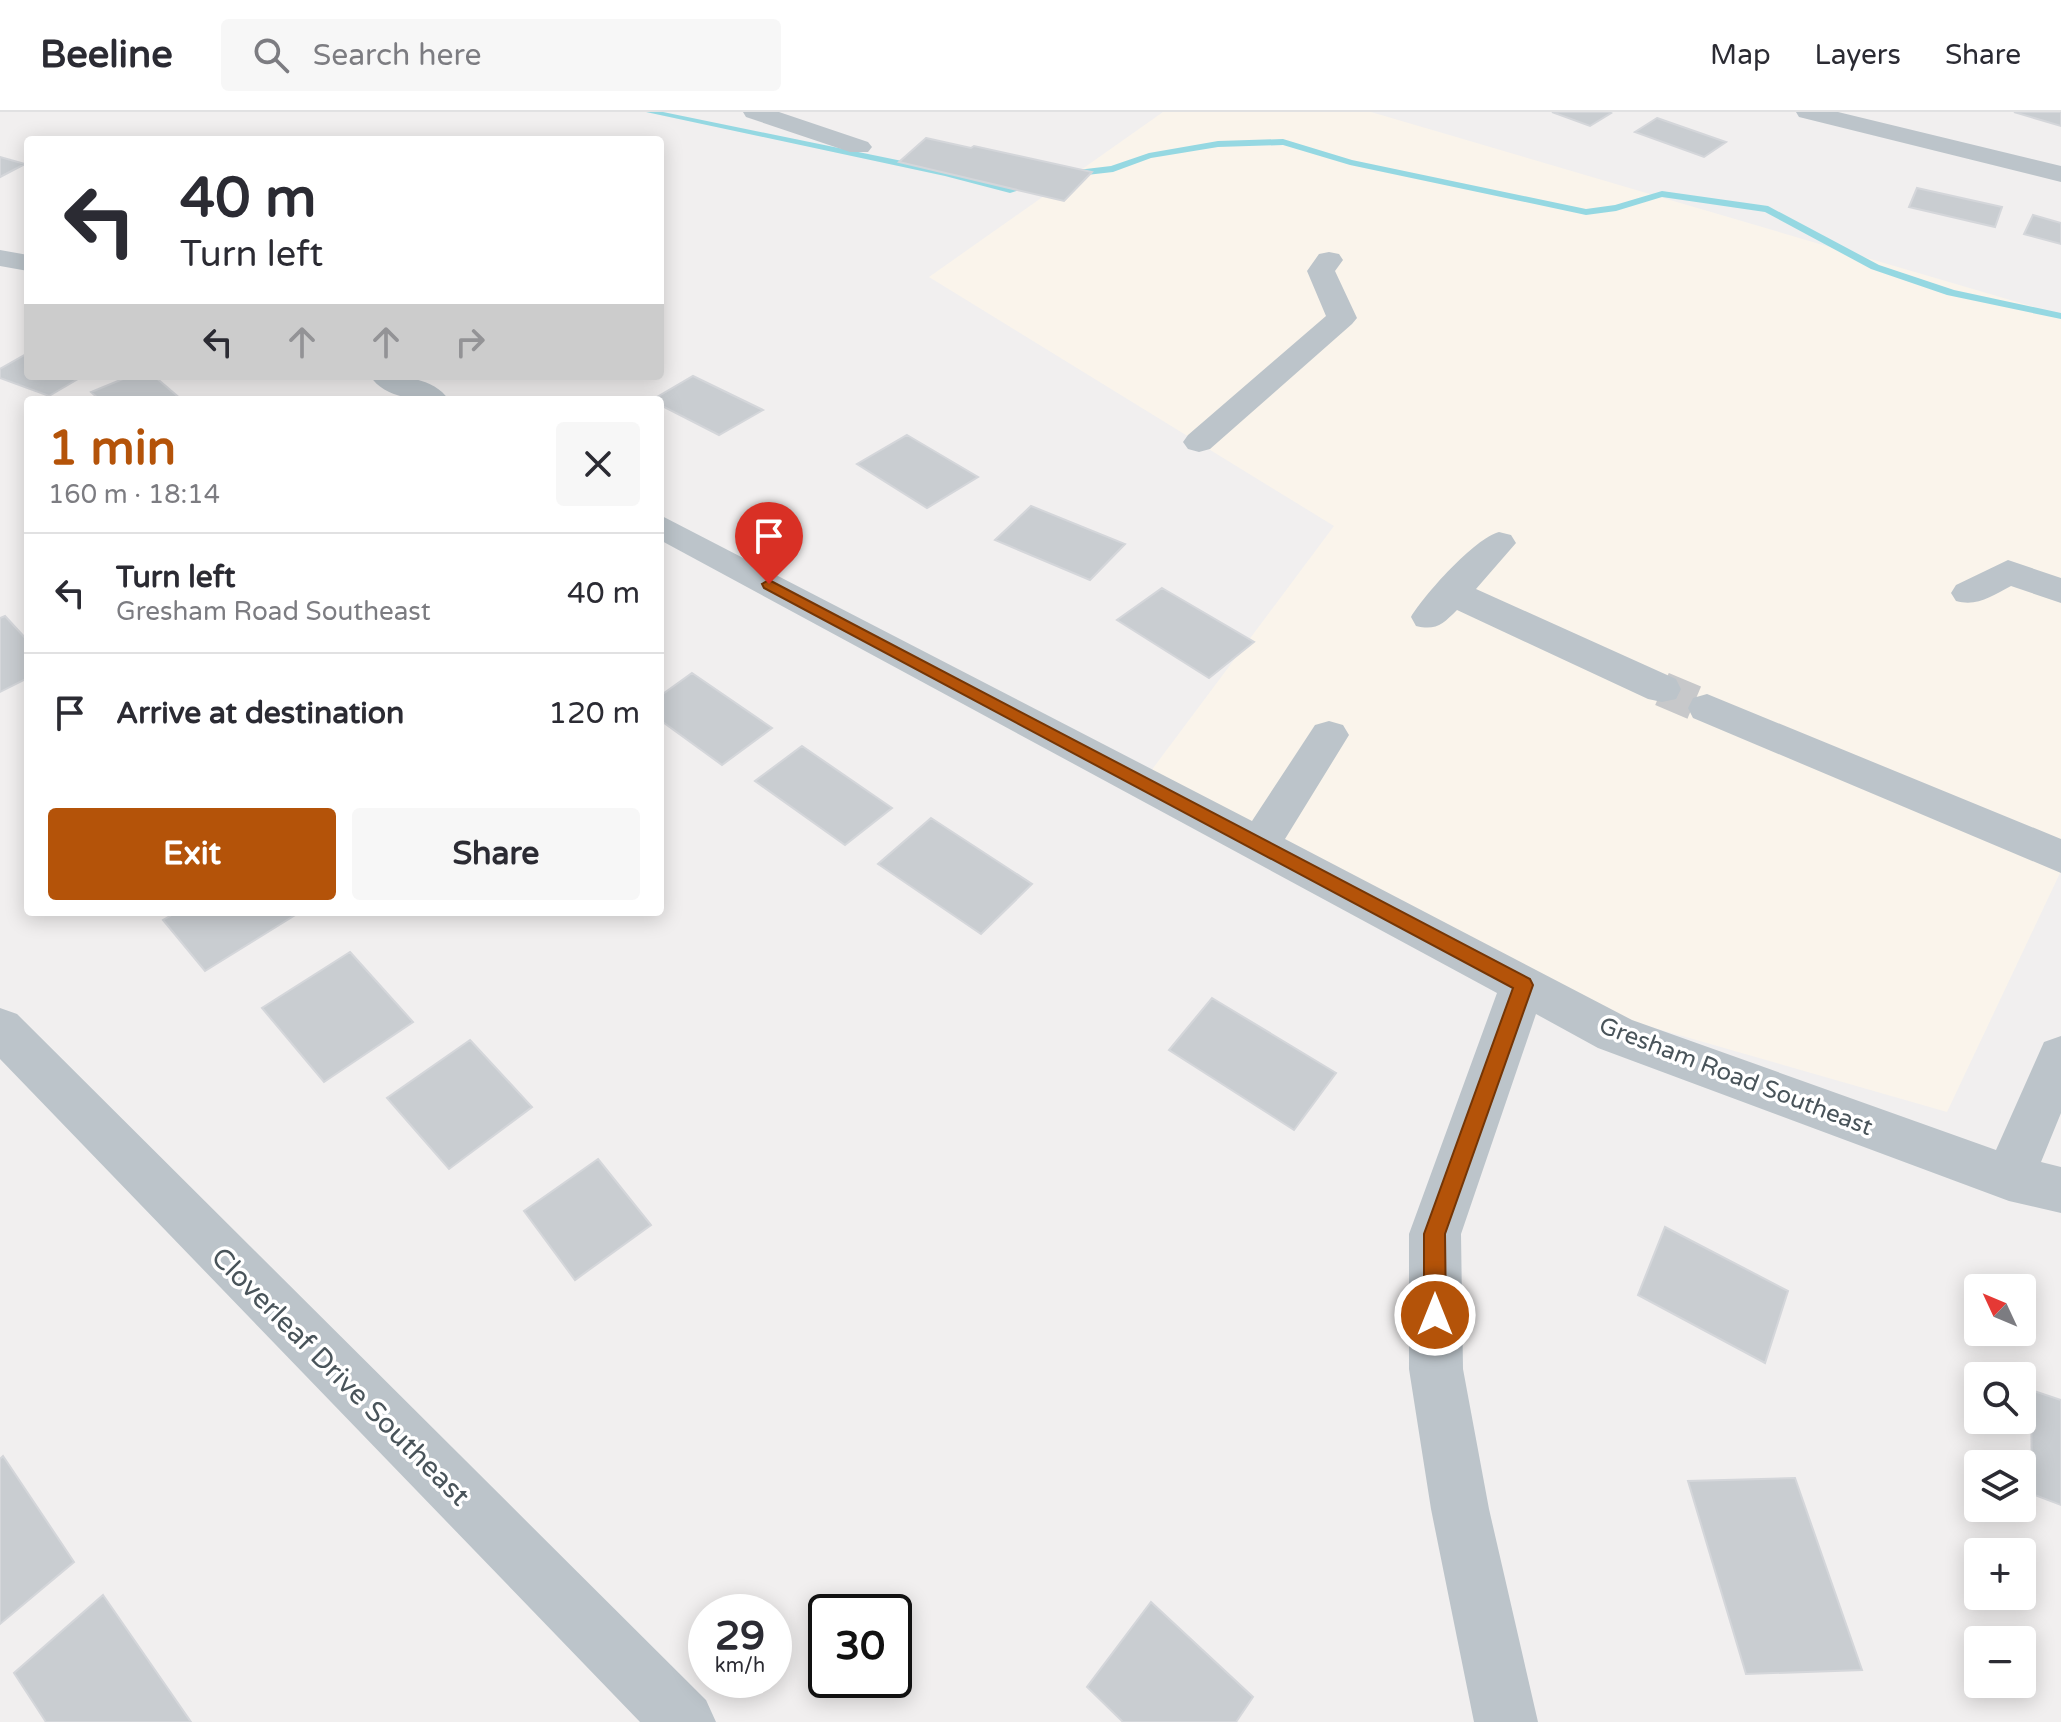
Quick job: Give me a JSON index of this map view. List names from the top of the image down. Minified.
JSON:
{"streets":{"street":["Gresham Road Southeast","Cloverleaf Drive Southeast"]},"north":"top left","page":{"header":"Beeline","search":"Search here","nav":["Map","Layers","Share"],"turn":["40 m","Turn left"],"heading":["1 min","160 m · 18:14"],"list":[{"name":"Turn left","note":"Gresham Road Southeast","value":"40 m"},{"name":"Arrive at destination","value":"120 m"}],"buttons":["Exit","Share"],"map_buttons":["+","−"],"speed":"29 km/h","limit":"30"}}
